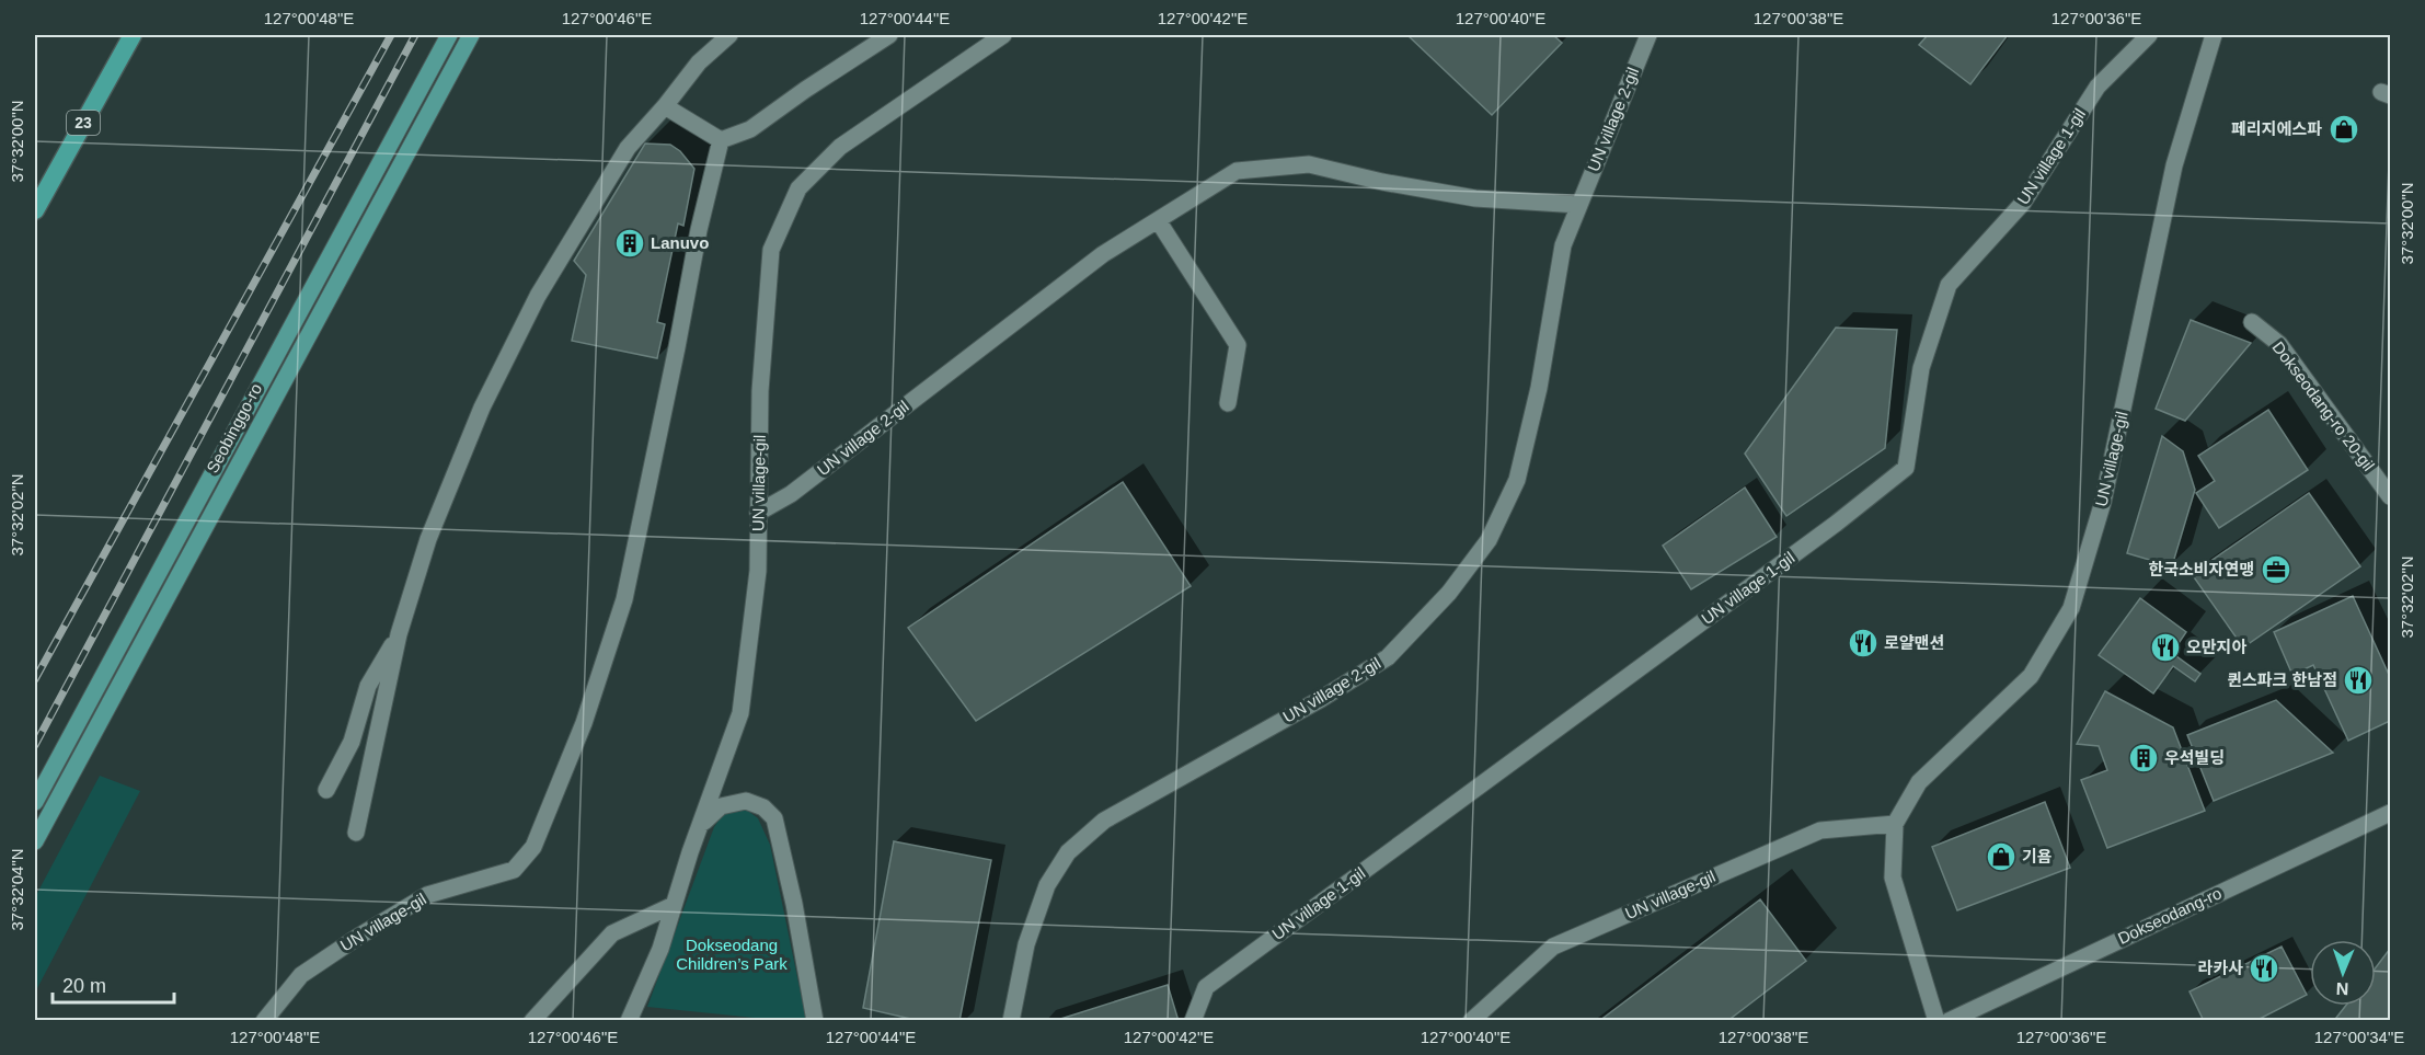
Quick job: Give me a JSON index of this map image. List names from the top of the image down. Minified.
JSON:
{"streets":{"highway":["23"],"main road":["Seobinggo-ro"],"street":["UN village 2-gil","UN village 1-gil","Dokseodang-ro 20-gil","UN village-gil","Dokseodang-ro"]},"crossings":[["UN village 2-gil","UN village-gil"]],"parks":["Dokseodang Children’s Park"],"places":{"shop":["페리지에스파","기욤"],"building":["Lanuvo","우석빌딩"],"office":["한국소비자연맹"],"restaurant":["로얄맨션","오만지아","퀸스파크 한남점","라카사"]},"scale_bar":"20 m","north":"bottom","coordinates":["127°00'48\"E","127°00'46\"E","127°00'44\"E","127°00'42\"E","127°00'40\"E","127°00'38\"E","127°00'36\"E","37°32'00\"N","37°32'02\"N","37°32'04\"N","127°00'34\"E"]}
